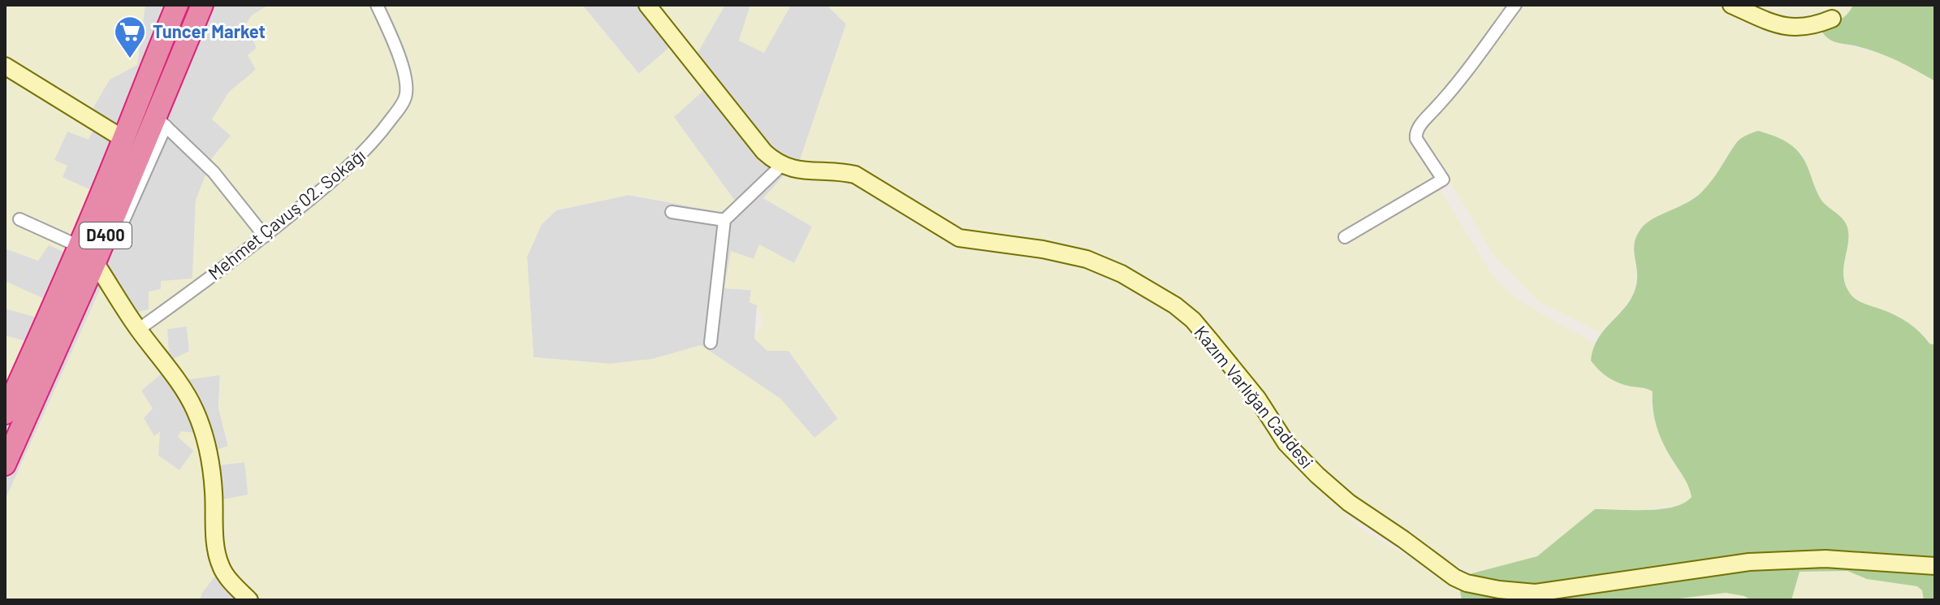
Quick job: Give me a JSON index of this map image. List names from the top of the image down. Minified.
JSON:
{"streets":{"highway":["D400"],"street":["Mehmet Çavuş 02. Sokağı","Kazım Varlığan Caddesi"]},"places":{"supermarket":["Tuncer Market"]}}
